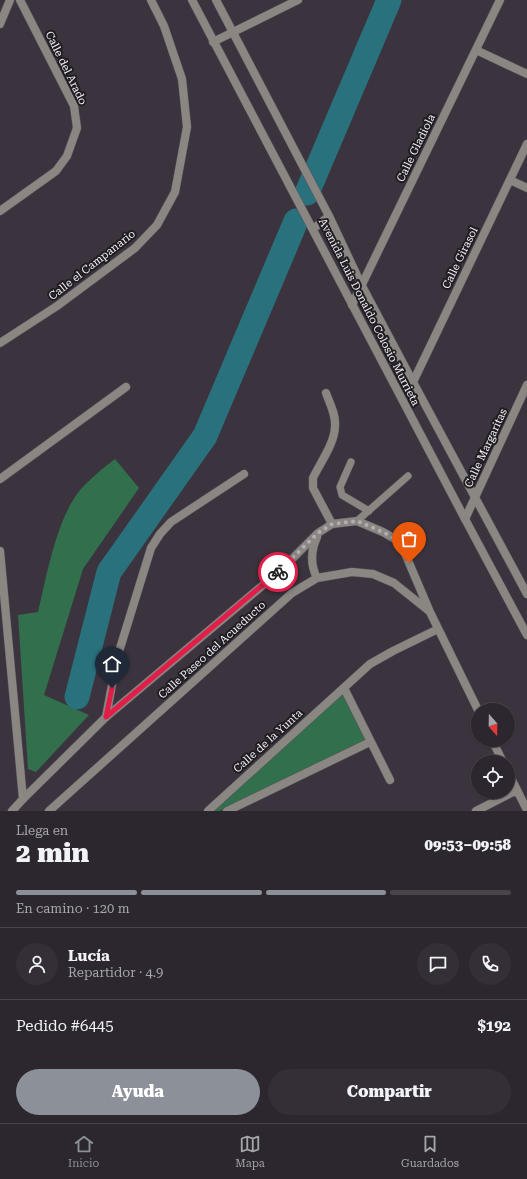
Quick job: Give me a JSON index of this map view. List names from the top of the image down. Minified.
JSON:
{"streets":{"street":["Calle del Arado","Calle Gladiola","Calle Girasol","Calle el Campanario","Avenida Luis Donaldo Colosio Murrieta","Calle Margaritas","Calle Paseo del Acueducto","Calle de la Yunta"]},"crossings":[["Calle Gladiola","Avenida Luis Donaldo Colosio Murrieta"],["Calle Girasol","Avenida Luis Donaldo Colosio Murrieta"],["Avenida Luis Donaldo Colosio Murrieta","Calle Margaritas"],["Calle Paseo del Acueducto","Calle de la Yunta"]],"north":"bottom","page":{"heading":["2 min","Llega en","09:53–09:58"],"panel":["Lucía","Repartidor · 4.9","Pedido #6445","$192"],"bar":"En camino · 120 m","buttons":["Ayuda","Compartir"],"tabs":["Inicio","Mapa","Guardados"]}}
